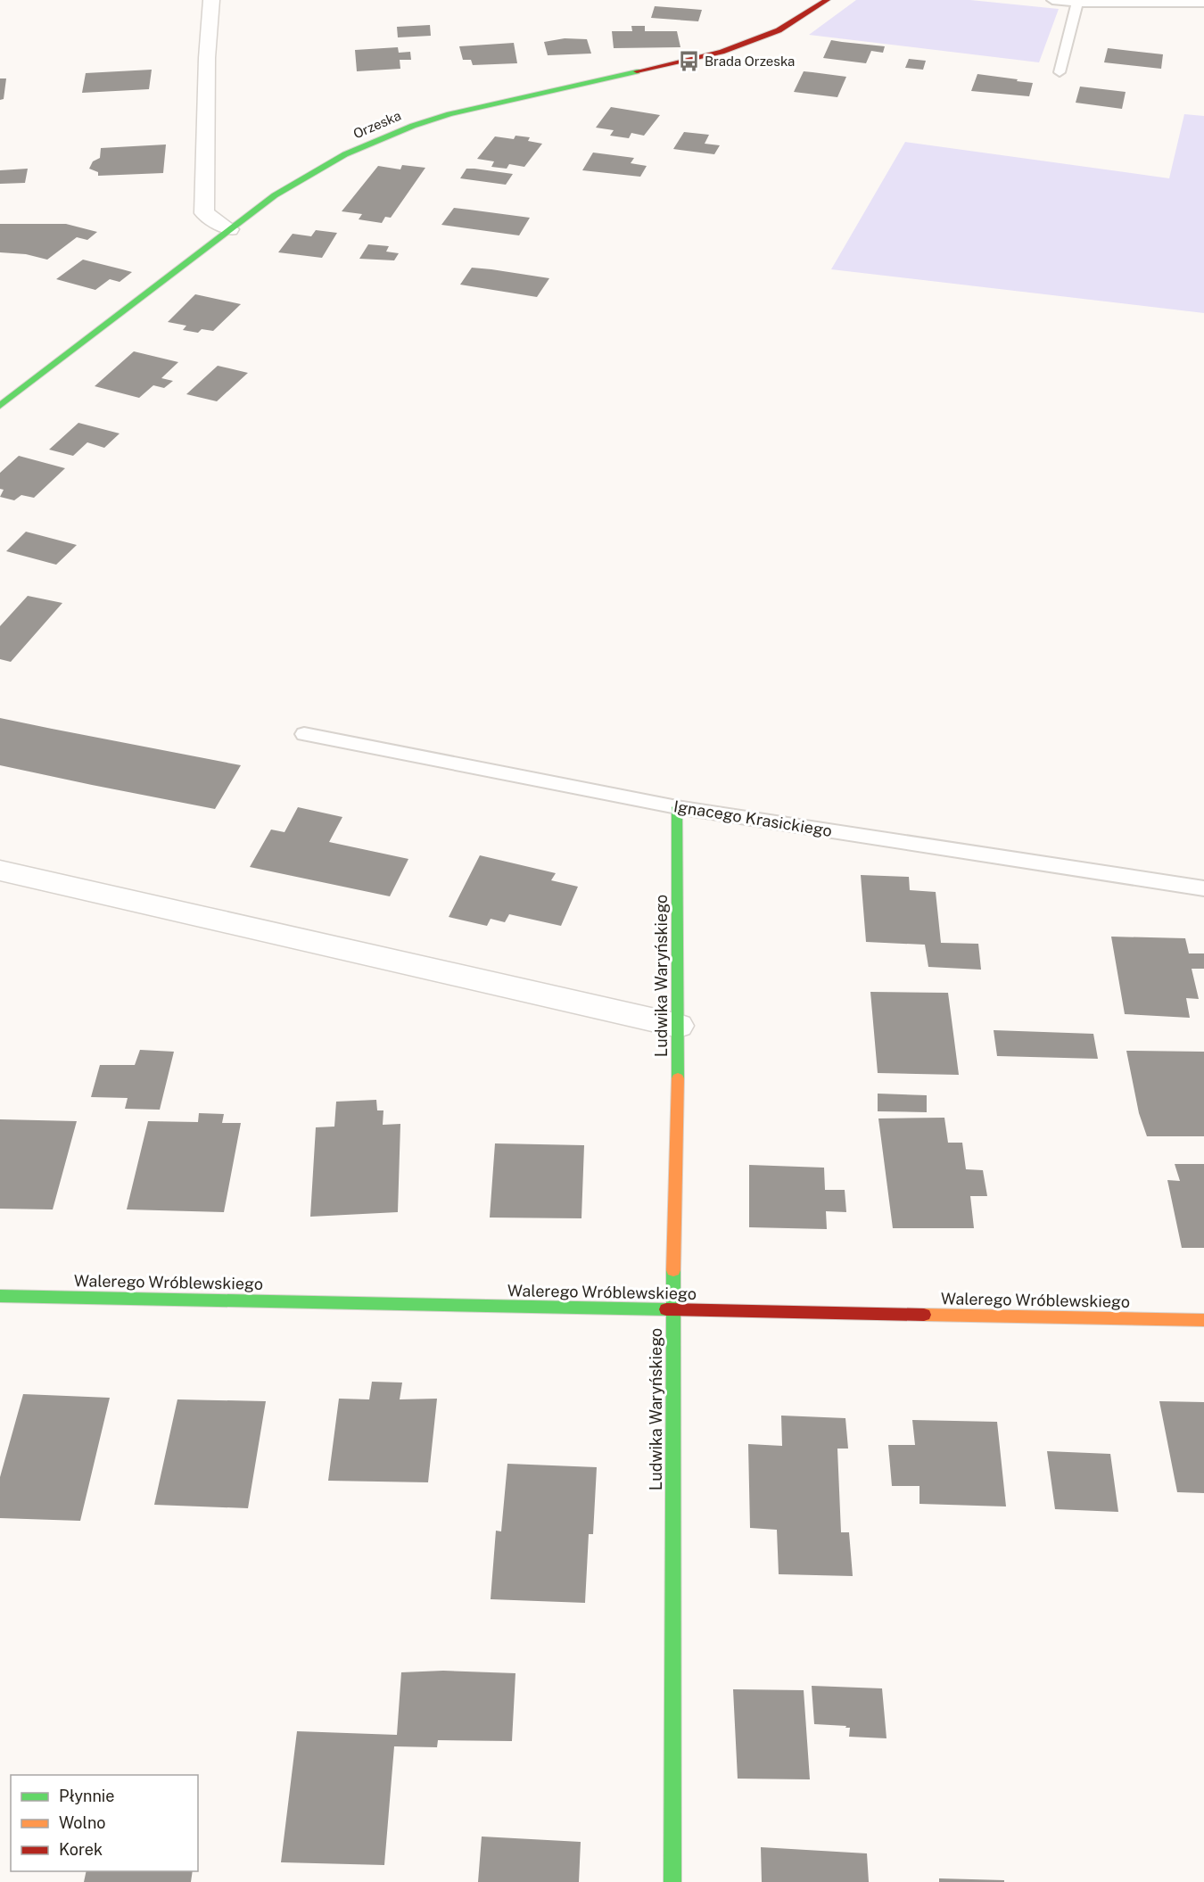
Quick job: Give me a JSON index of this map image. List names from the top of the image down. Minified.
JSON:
{"streets":{"street":["Orzeska","Ludwika Waryńskiego","Walerego Wróblewskiego"],"lane":["Ignacego Krasickiego"]},"crossings":[["Ignacego Krasickiego","Ludwika Waryńskiego"],["Ludwika Waryńskiego","Walerego Wróblewskiego"]],"places":{"bus stop":["Brada Orzeska"]},"legend":["Płynnie","Wolno","Korek"]}
